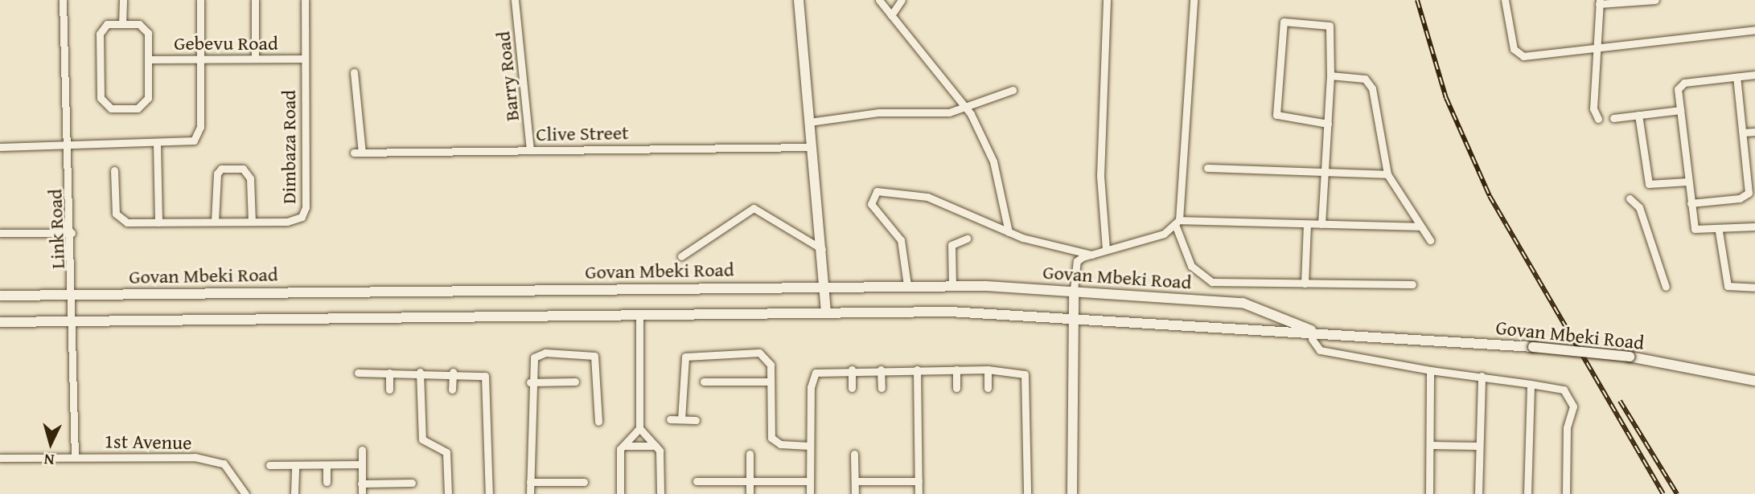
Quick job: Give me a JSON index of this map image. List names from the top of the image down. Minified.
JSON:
{"streets":{"main road":["Govan Mbeki Road"],"street":["Gebevu Road","Barry Road","Clive Street","Dimbaza Road","Link Road","1st Avenue"]},"crossings":[["Gebevu Road","Dimbaza Road"],["Barry Road","Clive Street"],["Link Road","Govan Mbeki Road"],["Link Road","1st Avenue"]],"north":"bottom"}
